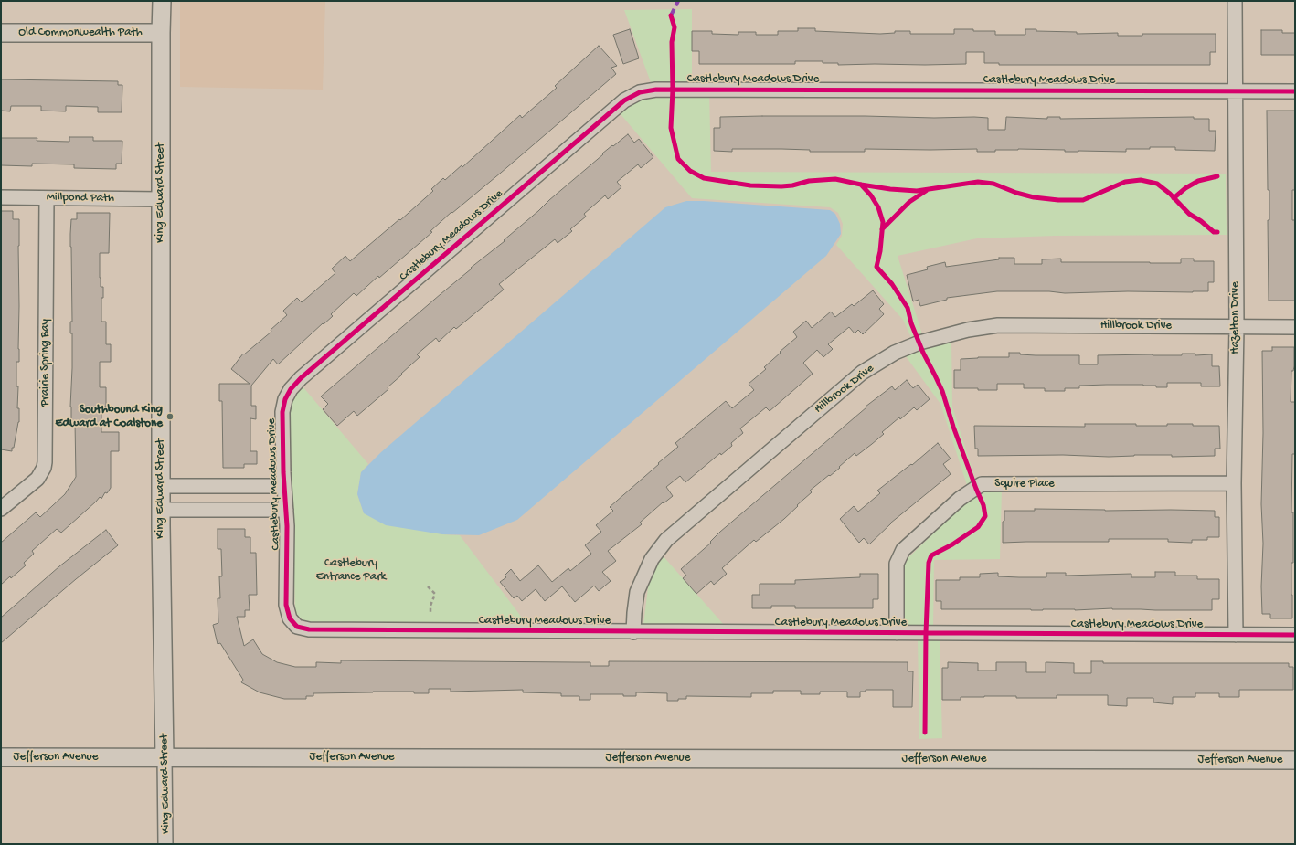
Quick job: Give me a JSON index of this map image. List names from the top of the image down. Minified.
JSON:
{"streets":{"street":["Old Commonwealth Path","Castlebury Meadows Drive","King Edward Street","Millpond Path","Hazelton Drive","Hillbrook Drive","Prairie Spring Bay","Squire Place","Jefferson Avenue"]},"crossings":[["Old Commonwealth Path","King Edward Street"],["Castlebury Meadows Drive","Hazelton Drive"],["Castlebury Meadows Drive","Hillbrook Drive"],["Castlebury Meadows Drive","Squire Place"],["King Edward Street","Millpond Path"],["King Edward Street","Jefferson Avenue"],["Millpond Path","Prairie Spring Bay"],["Hazelton Drive","Hillbrook Drive"],["Hazelton Drive","Squire Place"]],"parks":["Castlebury Entrance Park"],"places":["Southbound King Edward at Coalstone"]}
